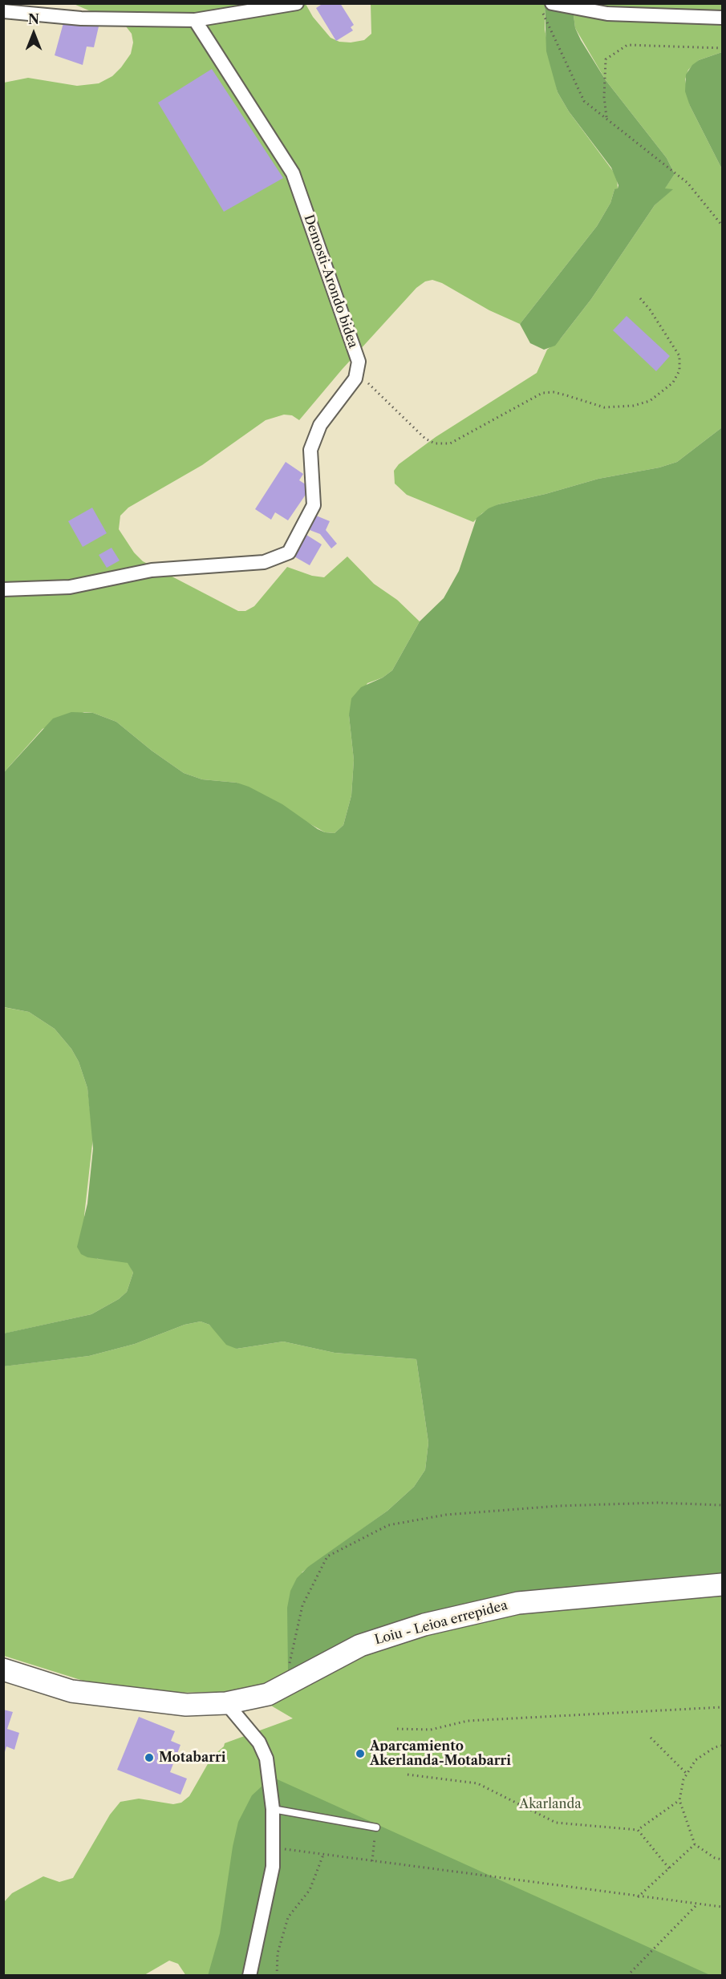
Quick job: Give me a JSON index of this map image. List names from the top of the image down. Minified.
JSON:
{"streets":{"main road":["Loiu - Leioa errepidea"],"street":["Demosti-Arondo bidea"]},"parks":["Akarlanda"],"places":["Aparcamiento Akerlanda-Motabarri","Motabarri"],"north":"top"}
